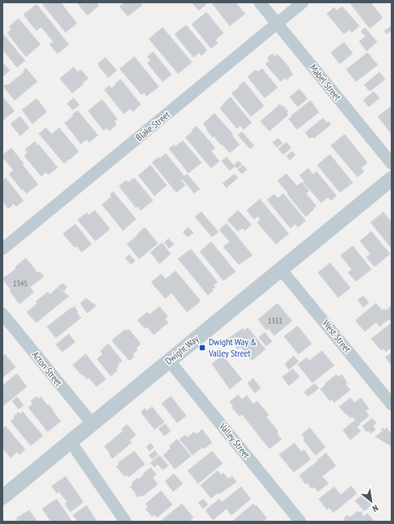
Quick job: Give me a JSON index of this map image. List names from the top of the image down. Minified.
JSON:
{"streets":{"street":["Mabel Street","Blake Street","West Street","Dwight Way","Acton Street","Valley Street"]},"crossings":[["Mabel Street","Blake Street"],["West Street","Dwight Way"],["Dwight Way","Acton Street"],["Dwight Way","Valley Street"]],"places":{"transit":["Dwight Way & Valley Street"]},"house_numbers":["1345","1351"],"north":"bottom right"}
